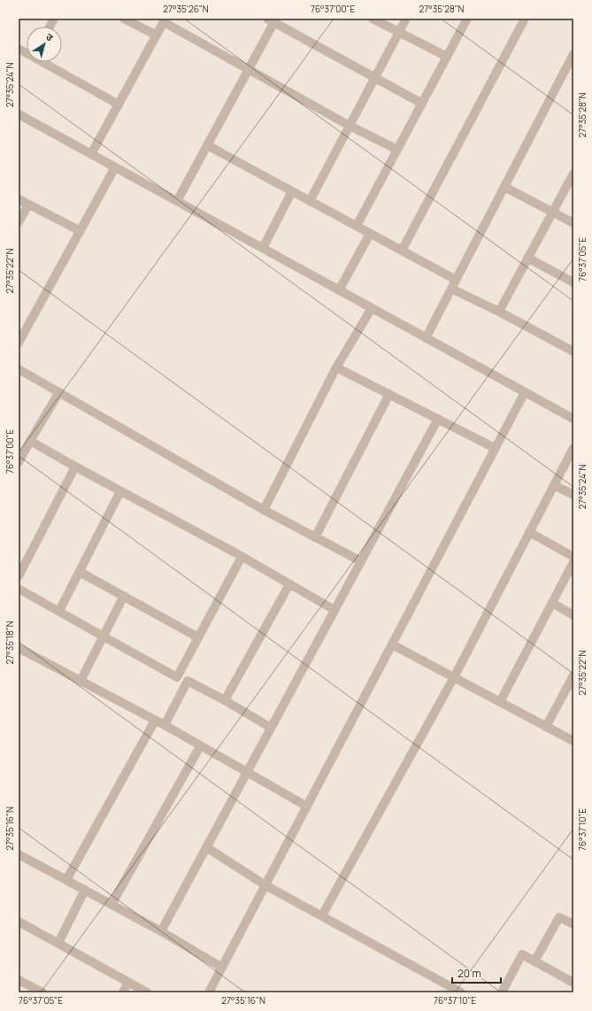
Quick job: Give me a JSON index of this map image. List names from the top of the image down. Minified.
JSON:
{"scale_bar":"20 m","north":"top right","coordinates":["27°35'26\"N","76°37'00\"E","27°35'28\"N","27°35'24\"N","76°37'05\"E","27°35'22\"N","27°35'18\"N","27°35'16\"N","76°37'10\"E"]}
